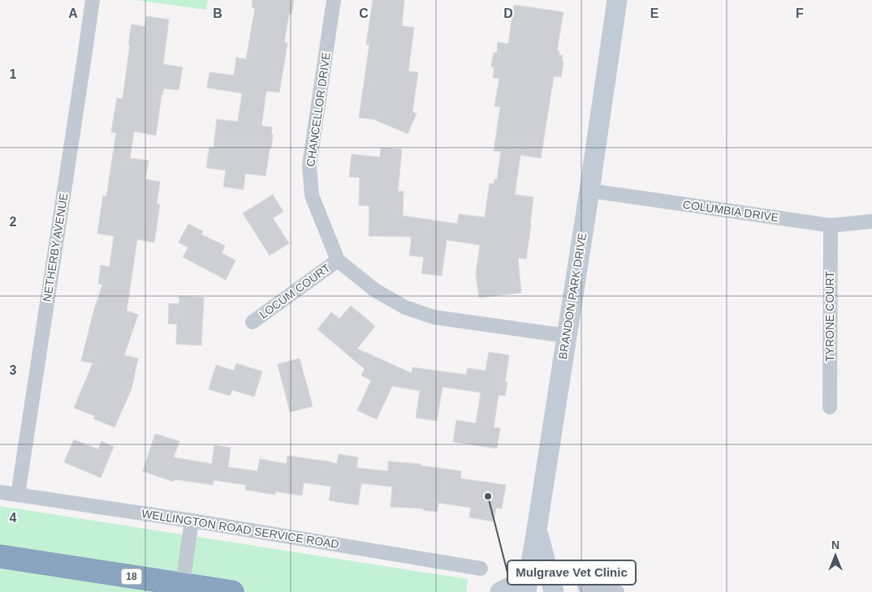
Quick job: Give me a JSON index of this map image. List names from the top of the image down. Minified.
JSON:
{"streets":{"highway":["18"],"street":["CHANCELLOR DRIVE","COLUMBIA DRIVE","NETHERBY AVENUE","LOCUM COURT","BRANDON PARK DRIVE","TYRONE COURT","WELLINGTON ROAD SERVICE ROAD"]},"crossings":[["CHANCELLOR DRIVE","LOCUM COURT"],["CHANCELLOR DRIVE","BRANDON PARK DRIVE"],["COLUMBIA DRIVE","BRANDON PARK DRIVE"],["COLUMBIA DRIVE","TYRONE COURT"],["NETHERBY AVENUE","WELLINGTON ROAD SERVICE ROAD"]],"places":["Mulgrave Vet Clinic"],"north":"top","grid":{"columns":["A","B","C","D","E","F"],"rows":["1","2","3","4"]}}
